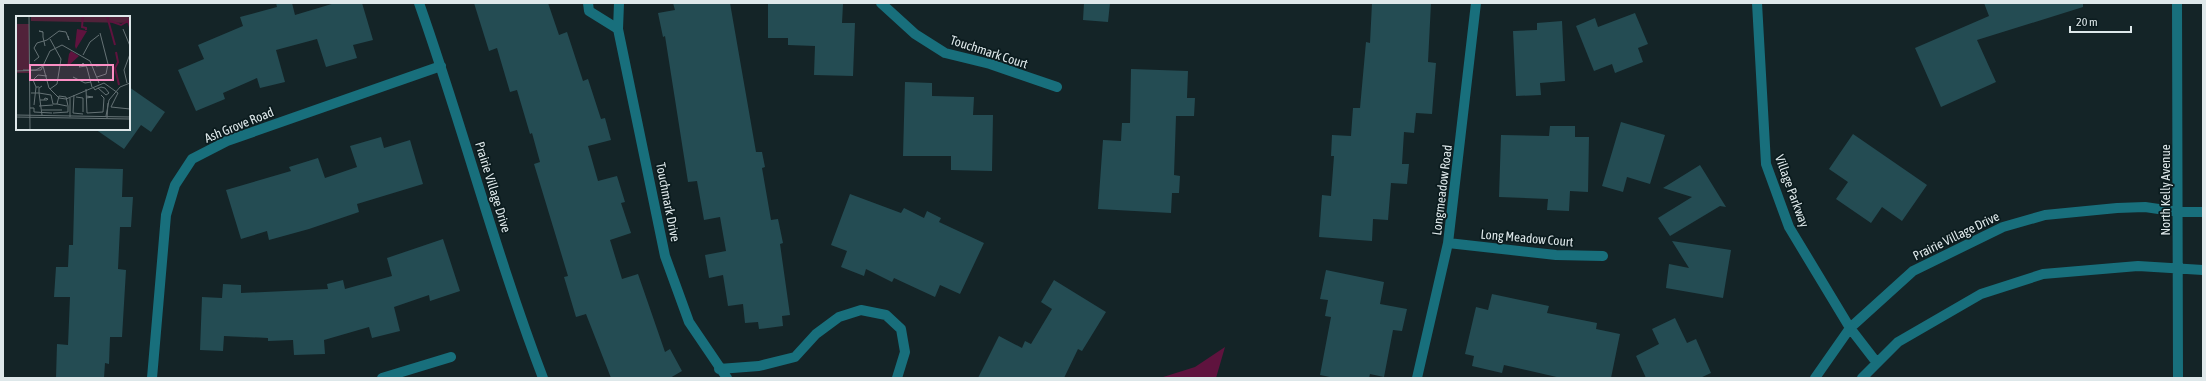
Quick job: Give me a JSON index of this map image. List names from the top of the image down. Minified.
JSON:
{"streets":{"street":["Touchmark Court","Ash Grove Road","Prairie Village Drive","Longmeadow Road","North Kelly Avenue","Village Parkway","Touchmark Drive","Long Meadow Court"]},"crossings":[["Ash Grove Road","Prairie Village Drive"],["Prairie Village Drive","North Kelly Avenue"],["Prairie Village Drive","Village Parkway"],["Longmeadow Road","Long Meadow Court"]],"scale_bar":"20 m"}
